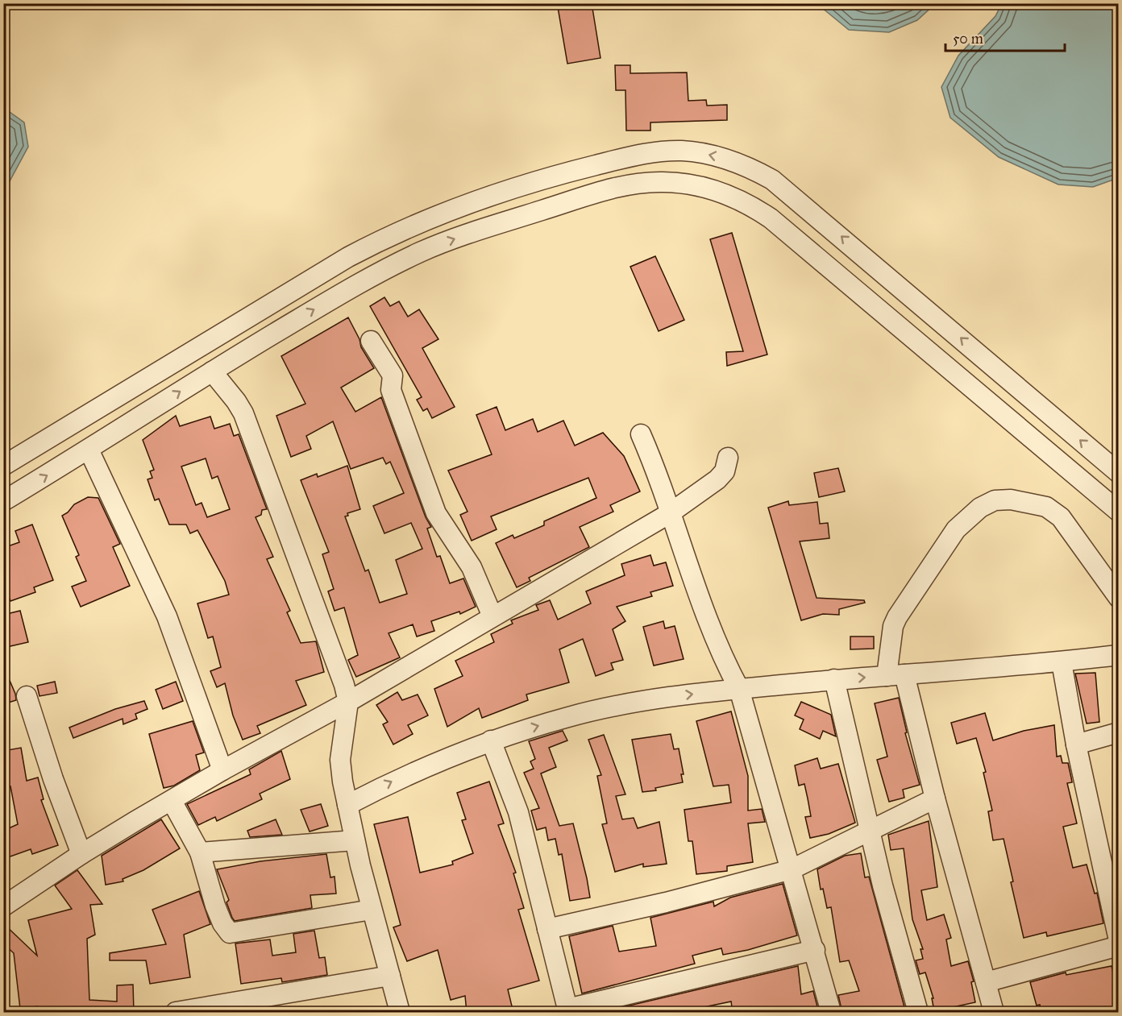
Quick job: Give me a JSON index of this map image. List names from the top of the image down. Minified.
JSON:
{"scale_bar":"50 m"}
